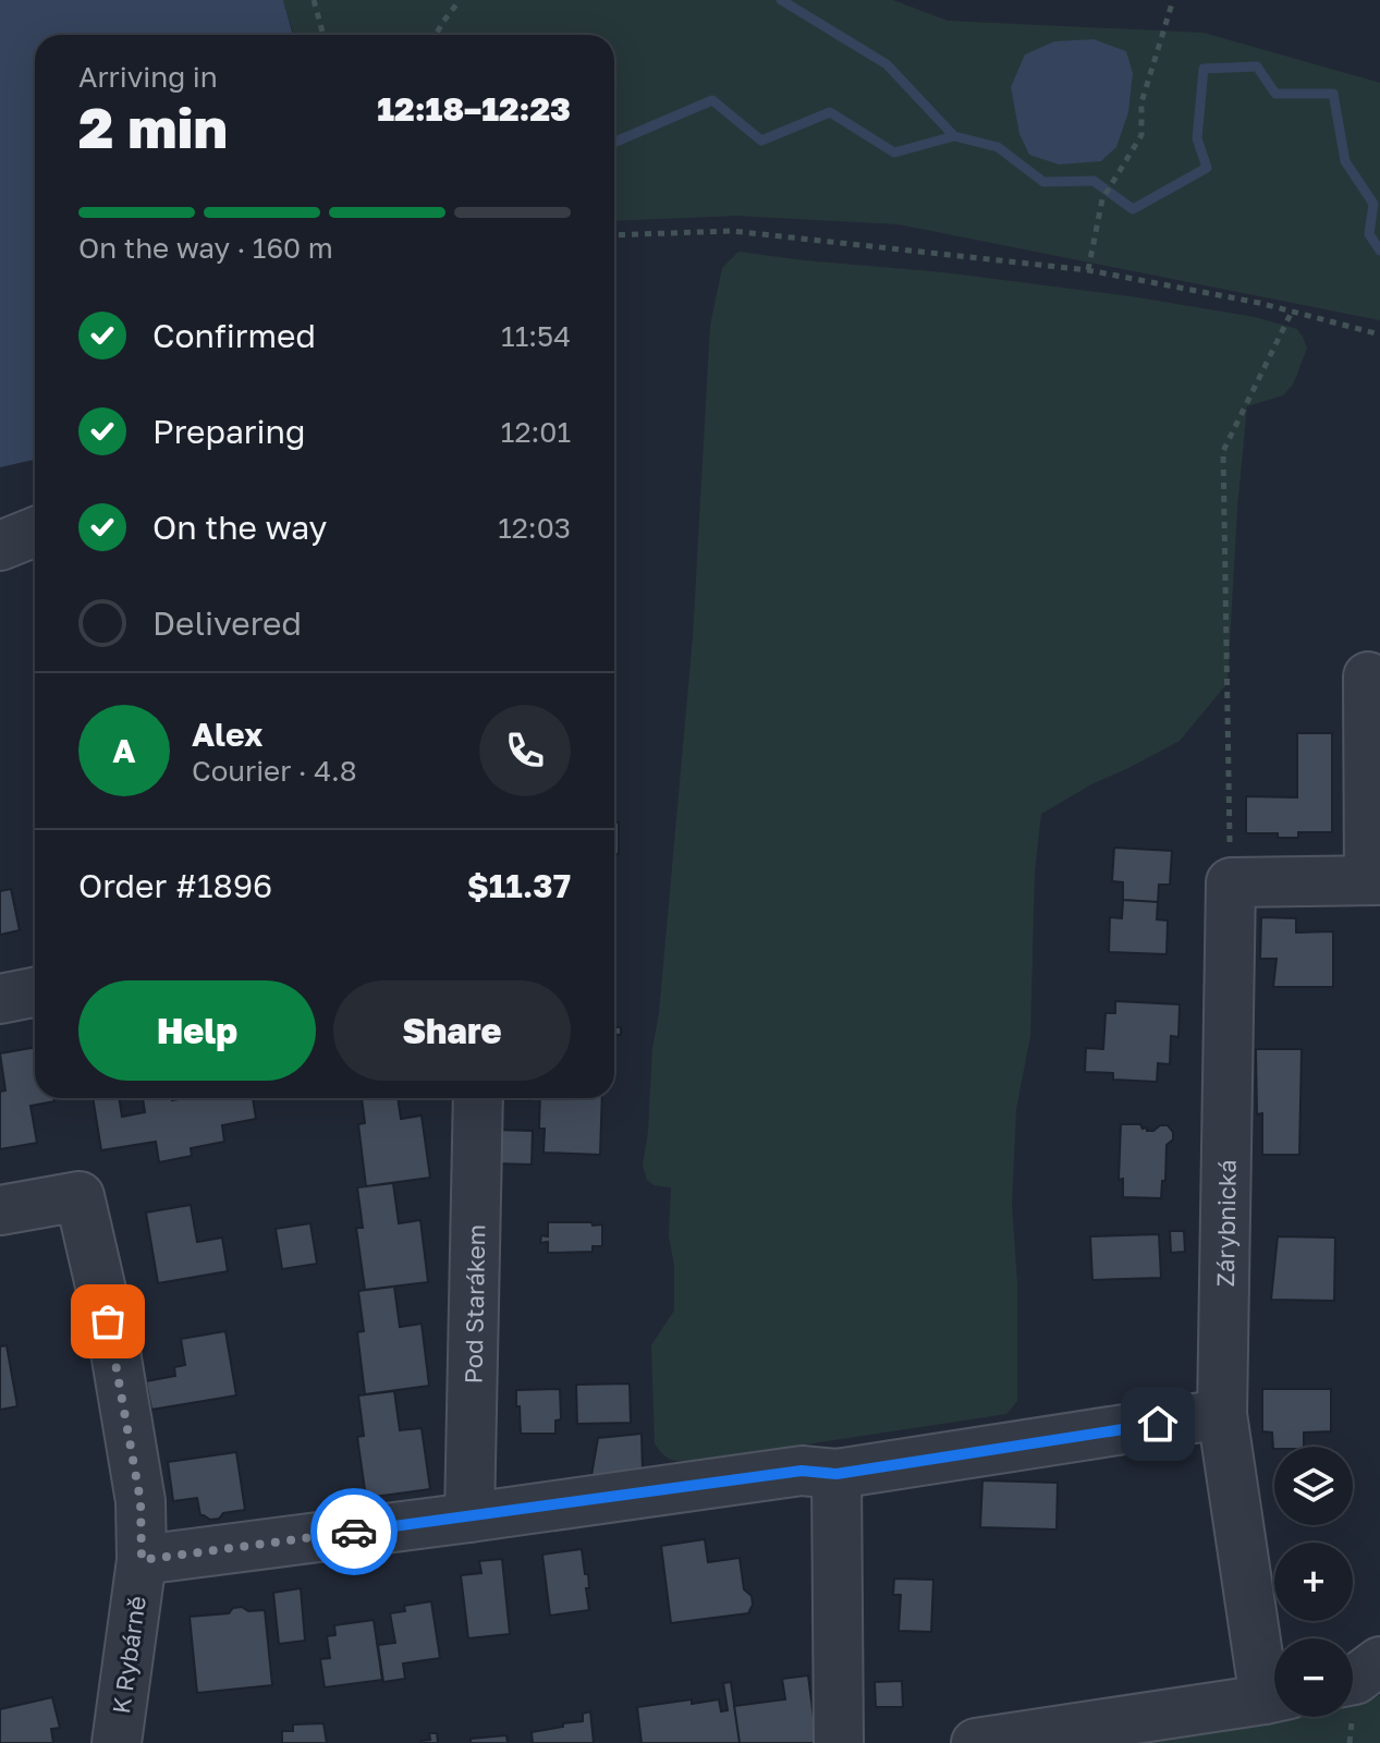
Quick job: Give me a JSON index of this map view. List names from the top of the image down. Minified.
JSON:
{"streets":{"street":["Zárybnická","Pod Starákem","K Rybárně"]},"page":{"heading":["2 min","Arriving in","12:18–12:23"],"panel":["Alex","Courier · 4.8","Order #1896","$11.37"],"bar":"On the way · 160 m","list":[["Confirmed","11:54"],["Preparing","12:01"],["On the way","12:03"],"Delivered"],"round":"A","buttons":["Help","Share"],"map_buttons":["+","−"]}}
